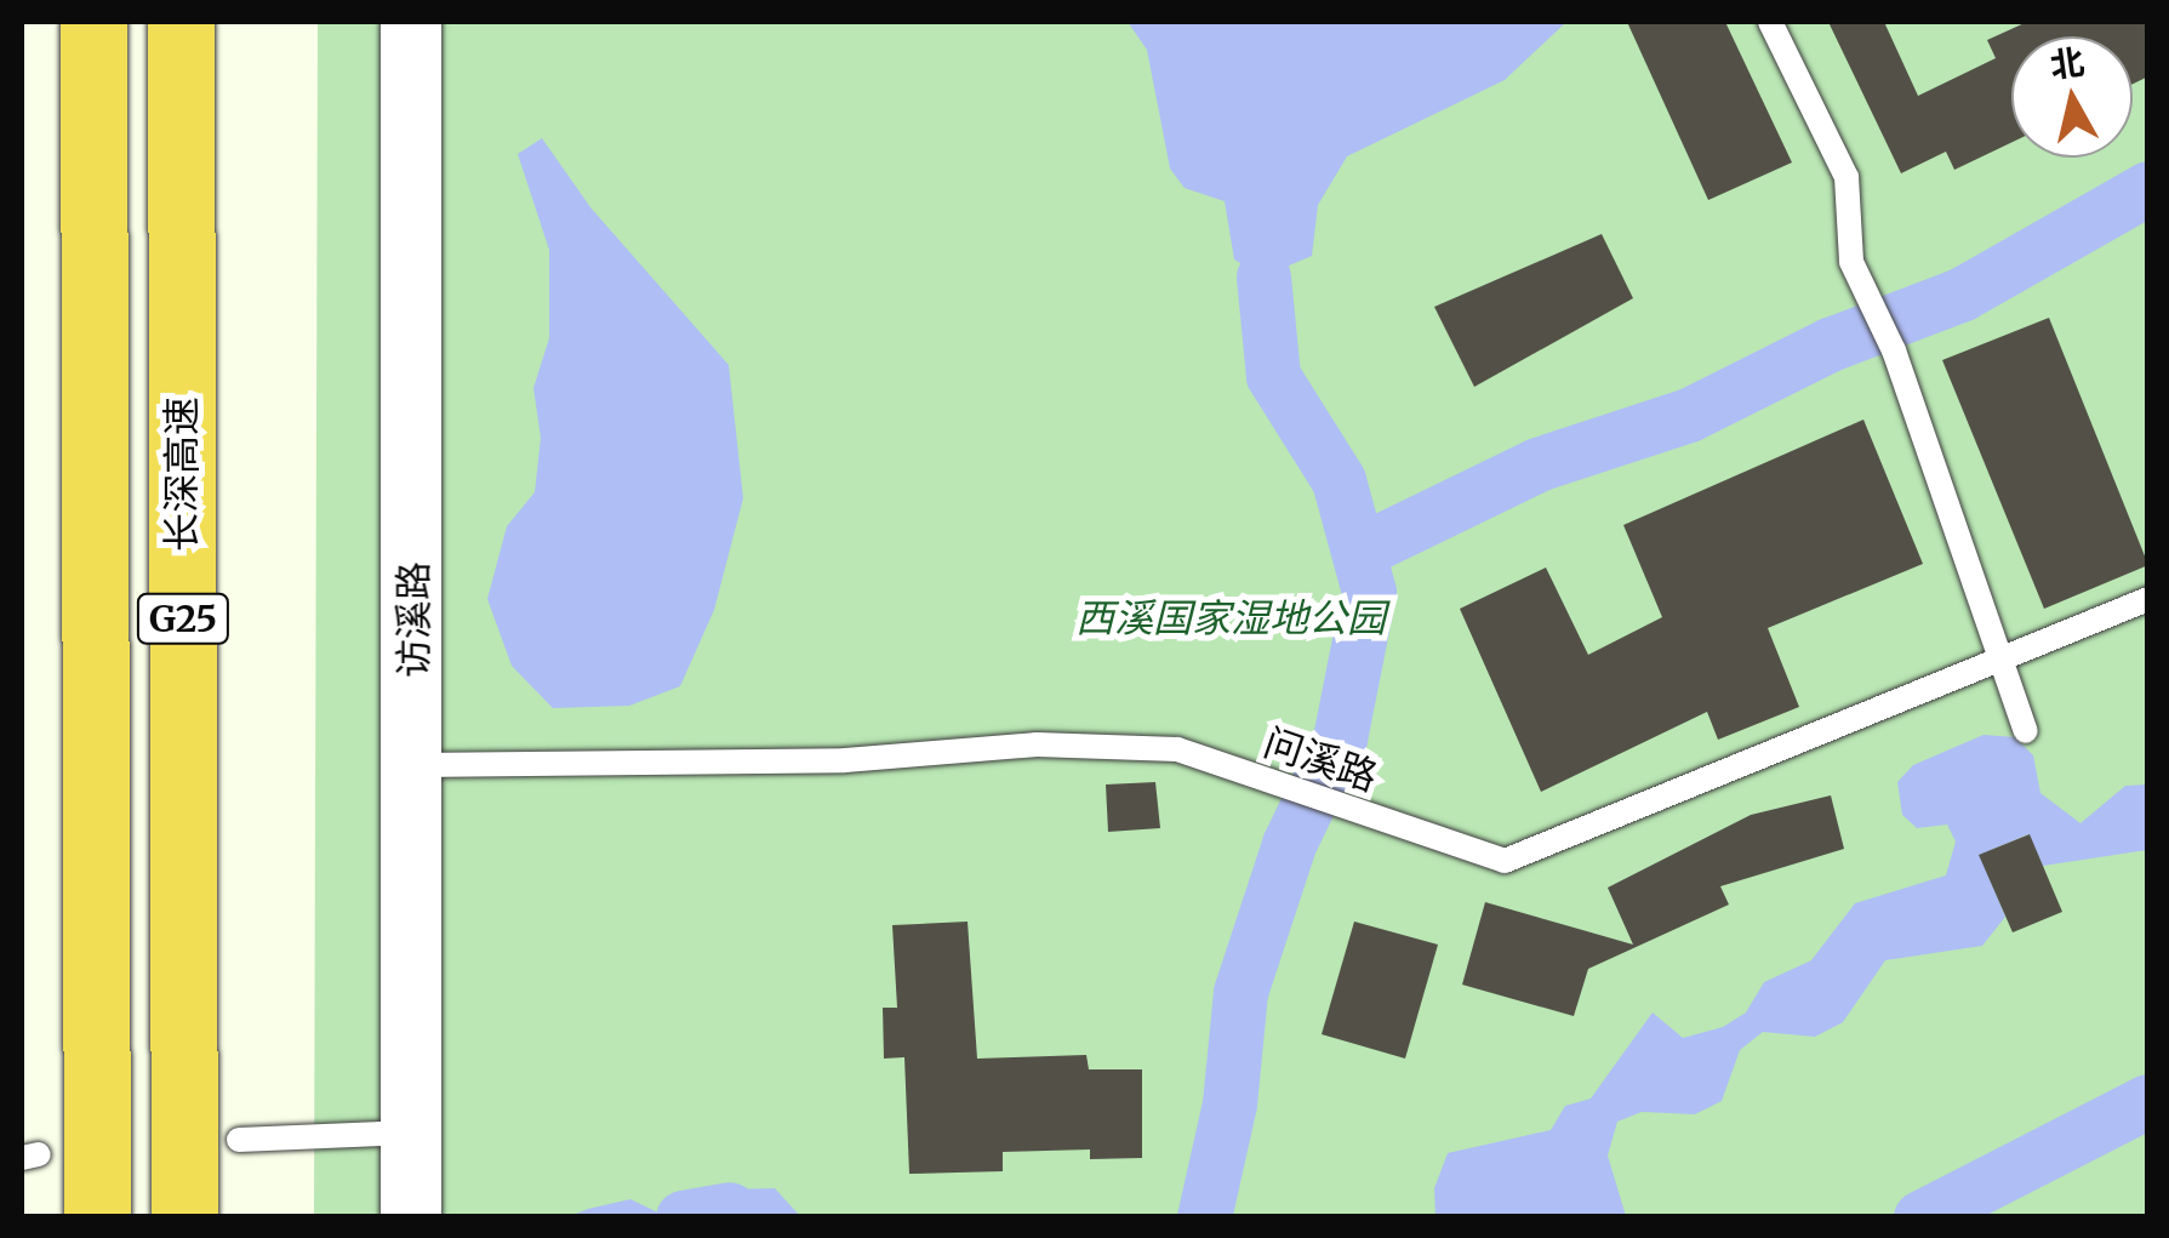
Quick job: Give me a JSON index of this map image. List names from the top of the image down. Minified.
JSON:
{"streets":{"highway":["长深高速","G25"],"street":["访溪路"],"lane":["问溪路"]},"crossings":[["访溪路","问溪路"]],"parks":["西溪国家湿地公园"],"north":"top"}
